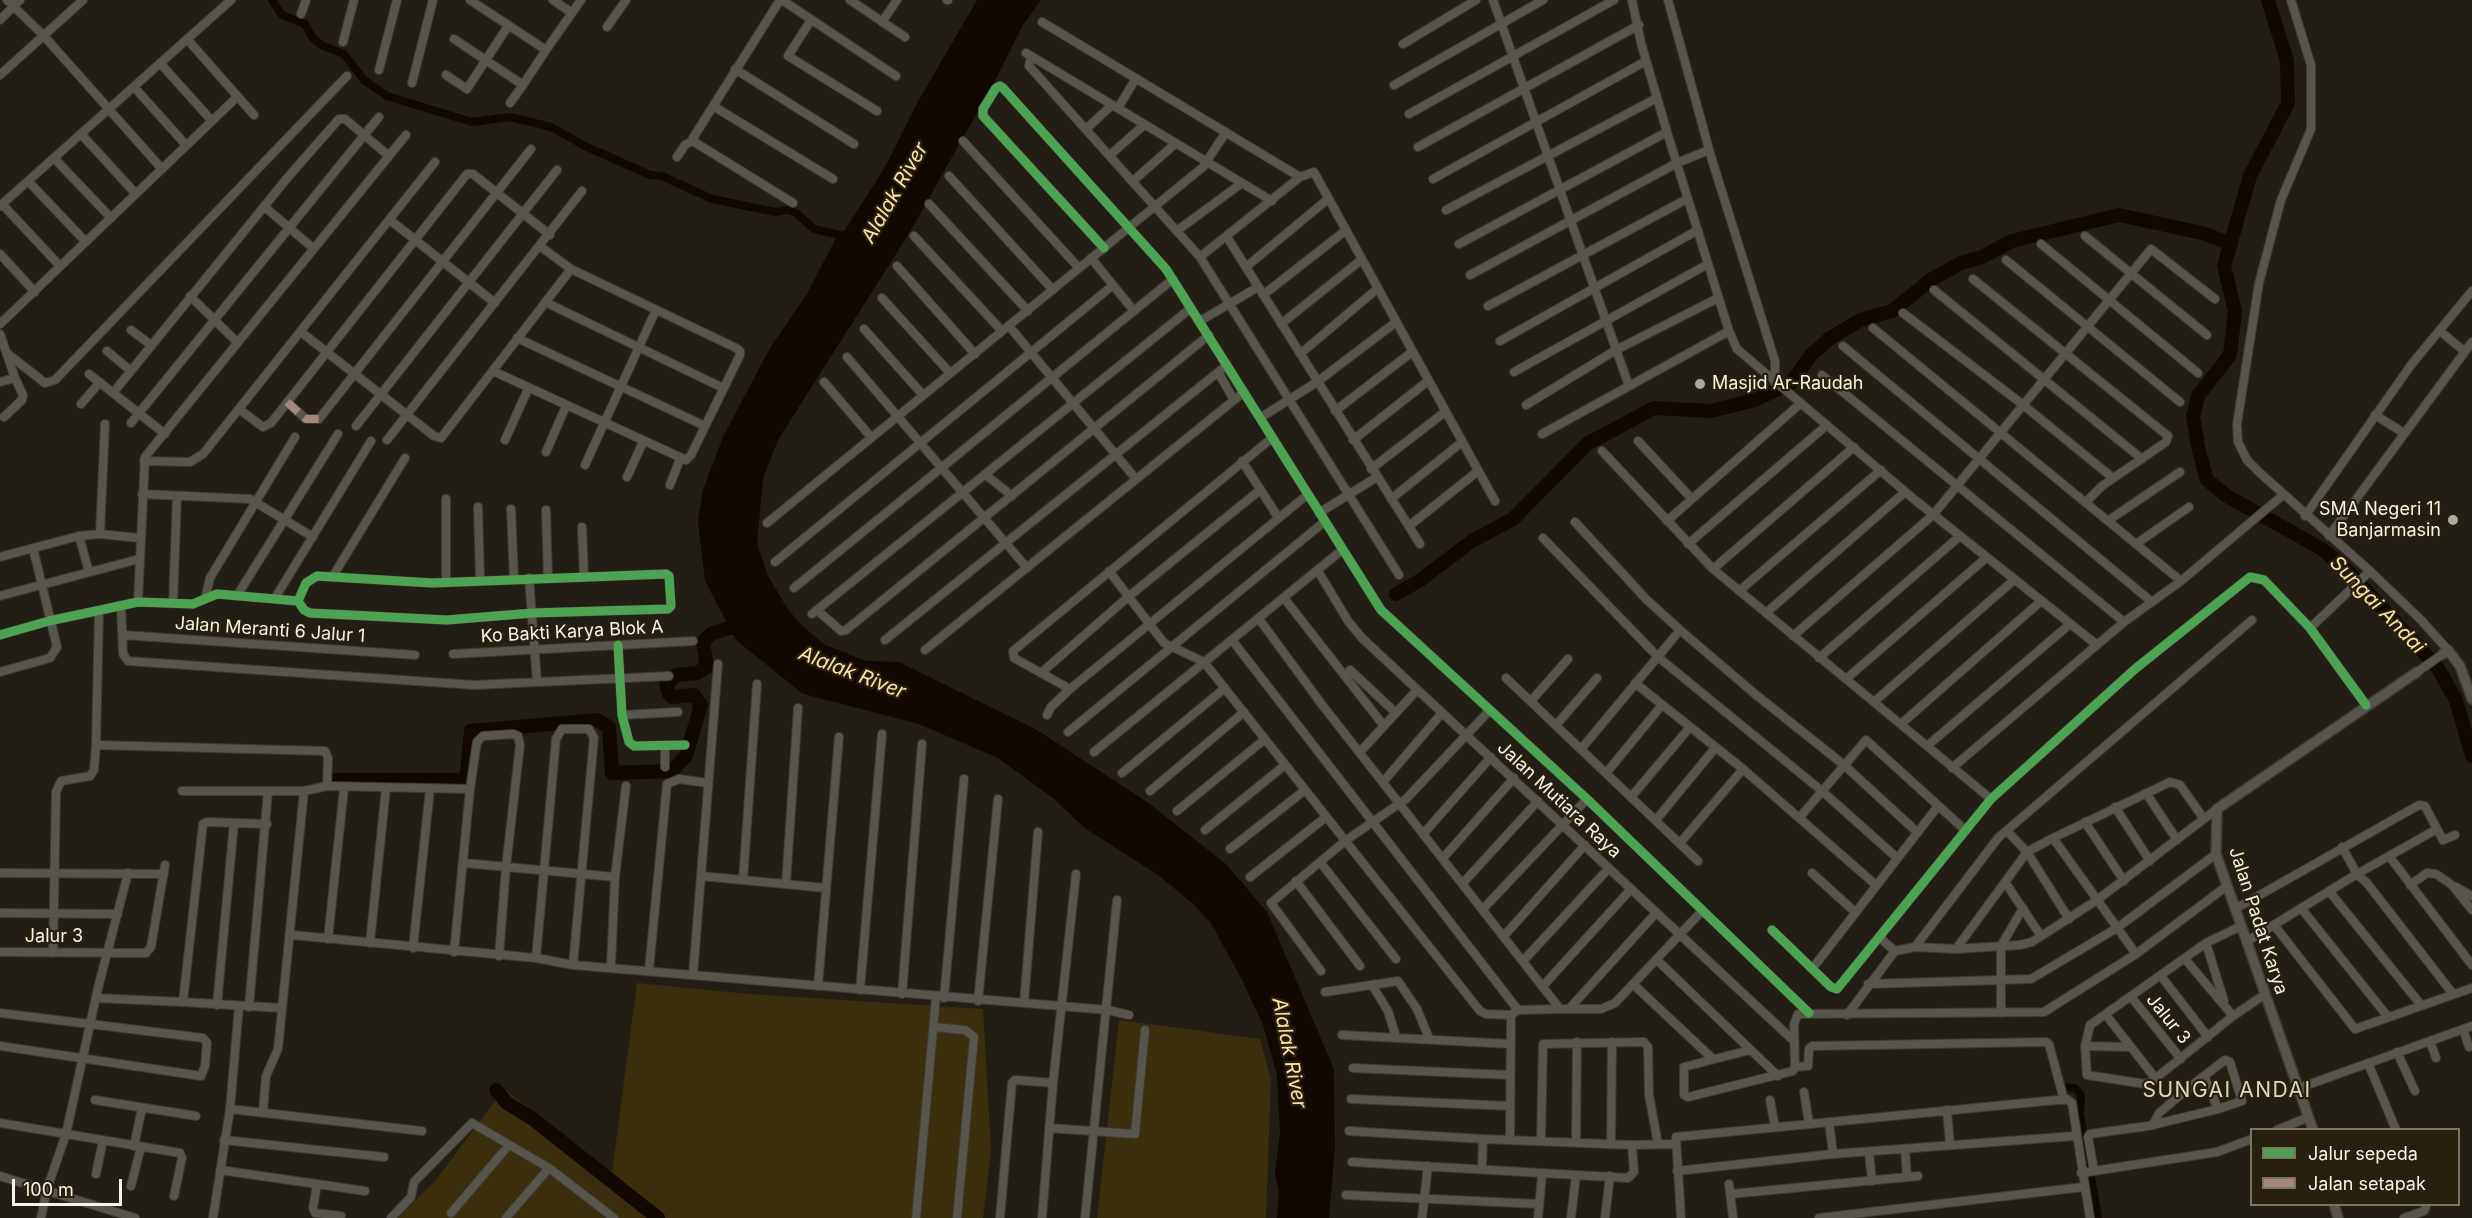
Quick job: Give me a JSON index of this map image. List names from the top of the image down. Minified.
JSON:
{"streets":{"street":["Jalan Meranti 6 Jalur 1","Ko Bakti Karya Blok A","Jalan Mutiara Raya","Jalan Padat Karya","Jalur 3"]},"districts":["SUNGAI ANDAI"],"water":["Alalak River","Sungai Andai"],"places":["Masjid Ar-Raudah","SMA Negeri 11 Banjarmasin"],"legend":["Jalur sepeda","Jalan setapak"],"scale_bar":"100 m"}
